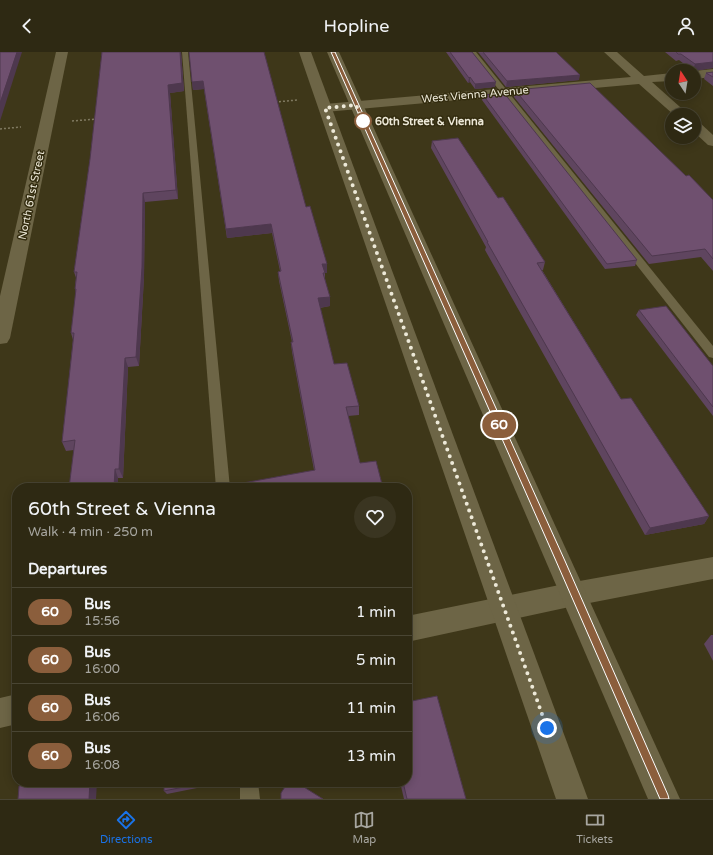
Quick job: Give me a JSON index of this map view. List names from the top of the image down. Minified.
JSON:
{"streets":{"main road":["West Vienna Avenue","North 61st Street"]},"places":["60th Street & Vienna"],"lines":["bus line 60"],"north":"top","page":{"header":"Hopline","on_map":"60","heading":[["60th Street & Vienna","Walk · 4 min · 250 m"],"Departures"],"list":[{"mark":"60","name":"Bus","note":"15:56","value":"1 min"},{"mark":"60","name":"Bus","note":"16:00","value":"5 min"},{"mark":"60","name":"Bus","note":"16:06","value":"11 min"},{"mark":"60","name":"Bus","note":"16:08","value":"13 min"}],"tabs":["Directions","Map","Tickets"]}}
